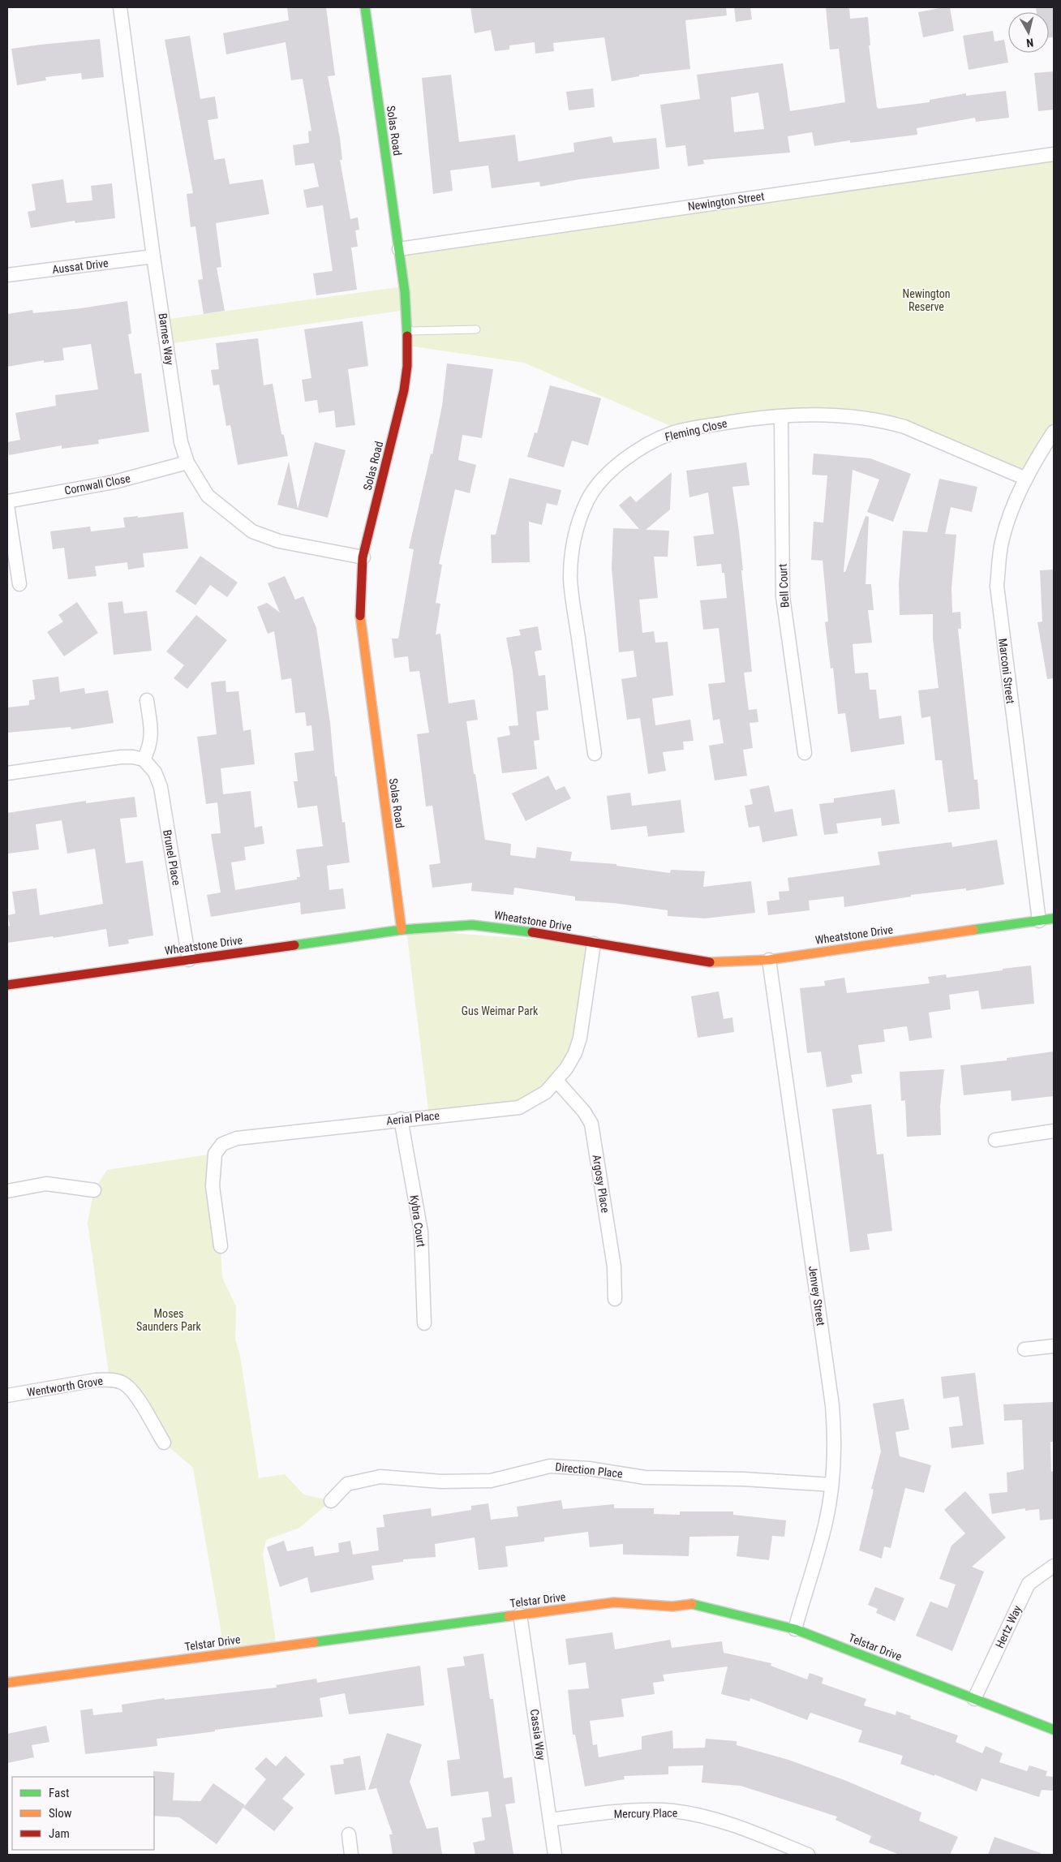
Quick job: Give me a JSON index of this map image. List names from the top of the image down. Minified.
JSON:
{"streets":{"street":["Solas Road","Newington Street","Aussat Drive","Barnes Way","Fleming Close","Cornwall Close","Bell Court","Marconi Street","Brunel Place","Wheatstone Drive","Aerial Place","Argosy Place","Kybra Court","Jenvey Street","Wentworth Grove","Direction Place","Telstar Drive","Hertz Way","Cassia Way","Mercury Place"]},"crossings":[["Solas Road","Newington Street"],["Solas Road","Barnes Way"],["Solas Road","Wheatstone Drive"],["Aussat Drive","Barnes Way"],["Barnes Way","Cornwall Close"],["Fleming Close","Bell Court"],["Fleming Close","Marconi Street"],["Marconi Street","Wheatstone Drive"],["Brunel Place","Wheatstone Drive"],["Wheatstone Drive","Aerial Place"],["Wheatstone Drive","Jenvey Street"],["Aerial Place","Argosy Place"],["Aerial Place","Kybra Court"],["Jenvey Street","Direction Place"],["Jenvey Street","Telstar Drive"],["Telstar Drive","Hertz Way"],["Telstar Drive","Cassia Way"],["Cassia Way","Mercury Place"]],"parks":["Newington Reserve","Gus Weimar Park","Moses Saunders Park"],"legend":["Fast","Slow","Jam"],"north":"bottom"}
